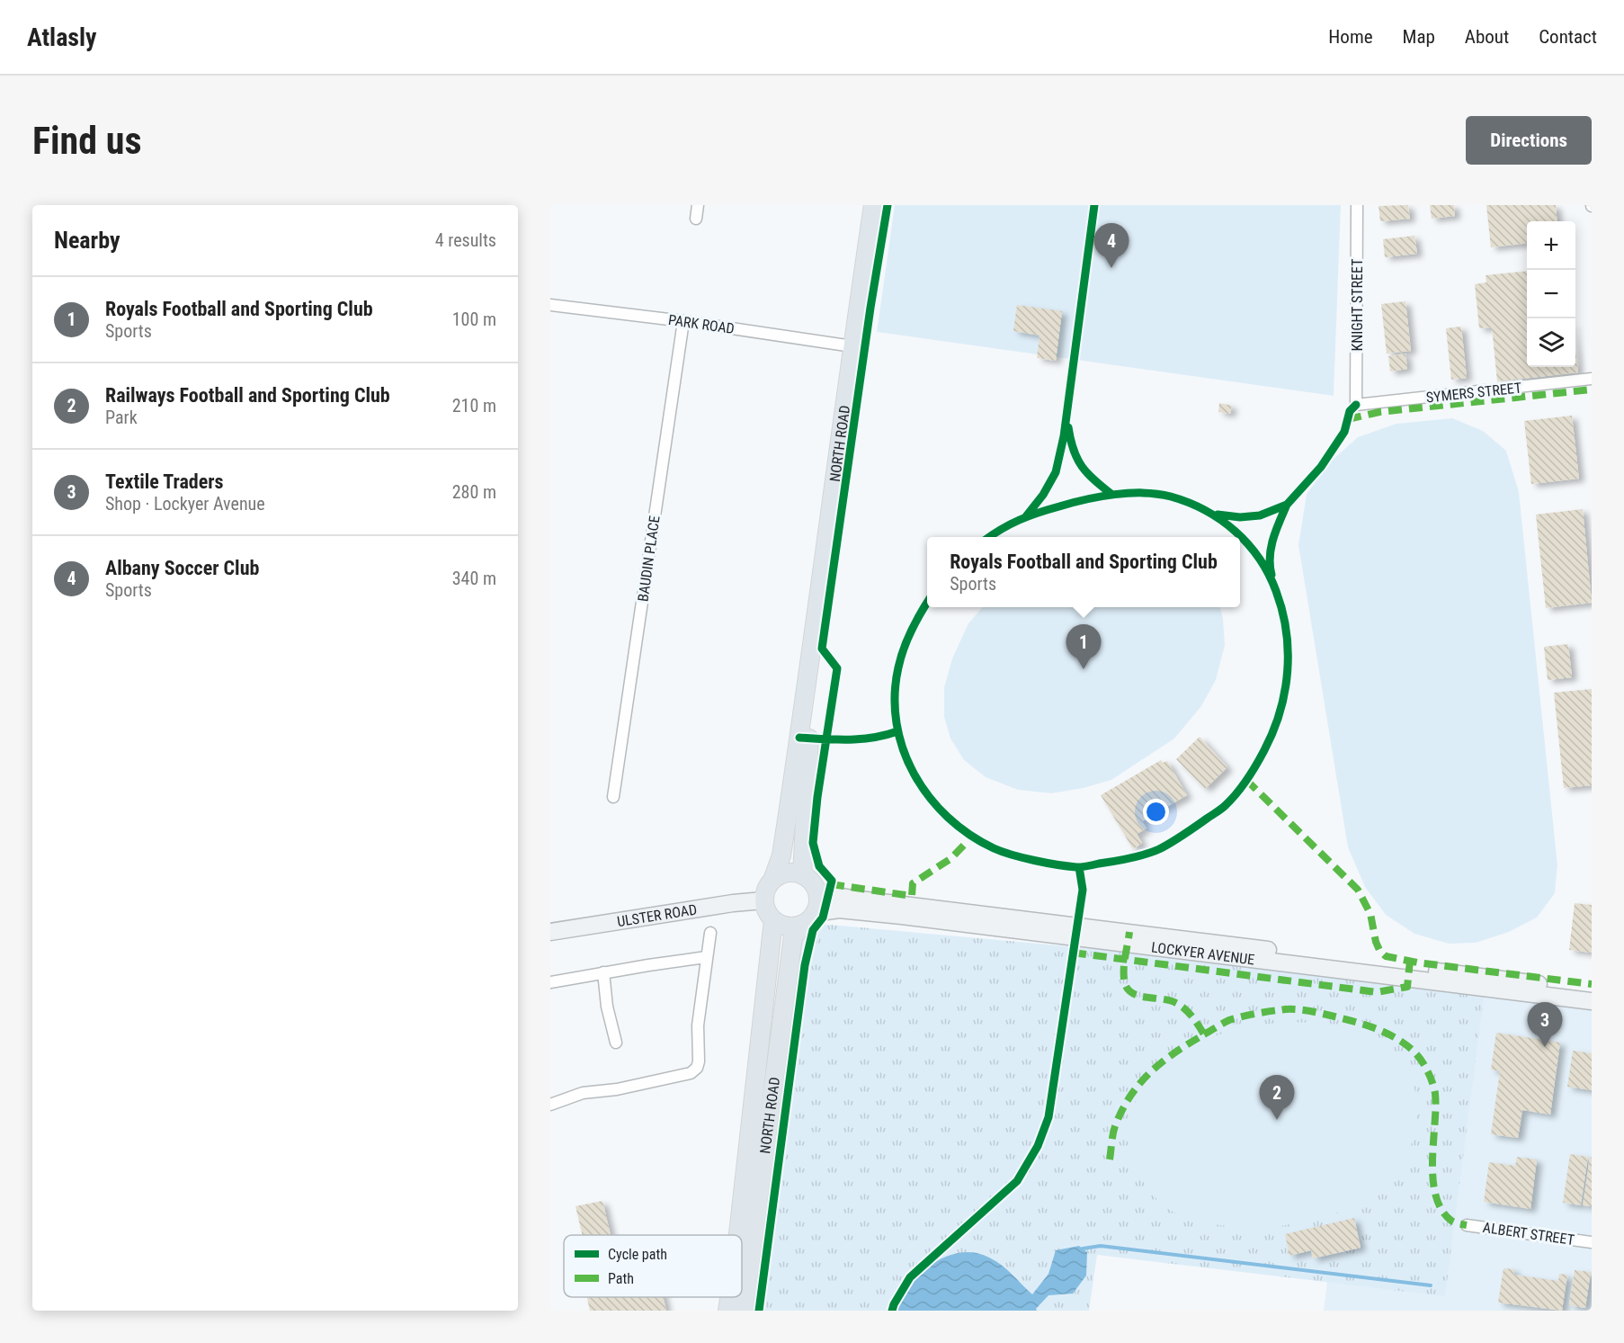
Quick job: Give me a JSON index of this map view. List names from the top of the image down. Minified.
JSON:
{"streets":{"main road":["NORTH ROAD","ULSTER ROAD","LOCKYER AVENUE"],"street":["KNIGHT STREET","PARK ROAD","SYMERS STREET","BAUDIN PLACE","ALBERT STREET"]},"crossings":[["KNIGHT STREET","SYMERS STREET"],["PARK ROAD","NORTH ROAD"],["PARK ROAD","BAUDIN PLACE"],["NORTH ROAD","ULSTER ROAD"],["NORTH ROAD","LOCKYER AVENUE"],["ULSTER ROAD","LOCKYER AVENUE"]],"legend":["Cycle path","Path"],"page":{"header":"Atlasly","nav":["Home","Map","About","Contact"],"buttons":"Directions","title":"Find us","heading":["Nearby","4 results"],"map_buttons":["+","−"],"pins":["4","1","3","2"],"list":[{"mark":"1","name":"Royals Football and Sporting Club","note":"Sports","value":"100 m"},{"mark":"2","name":"Railways Football and Sporting Club","note":"Park","value":"210 m"},{"mark":"3","name":"Textile Traders","note":"Shop · Lockyer Avenue","value":"280 m"},{"mark":"4","name":"Albany Soccer Club","note":"Sports","value":"340 m"}],"popup":["Royals Football and Sporting Club","Sports"]}}
